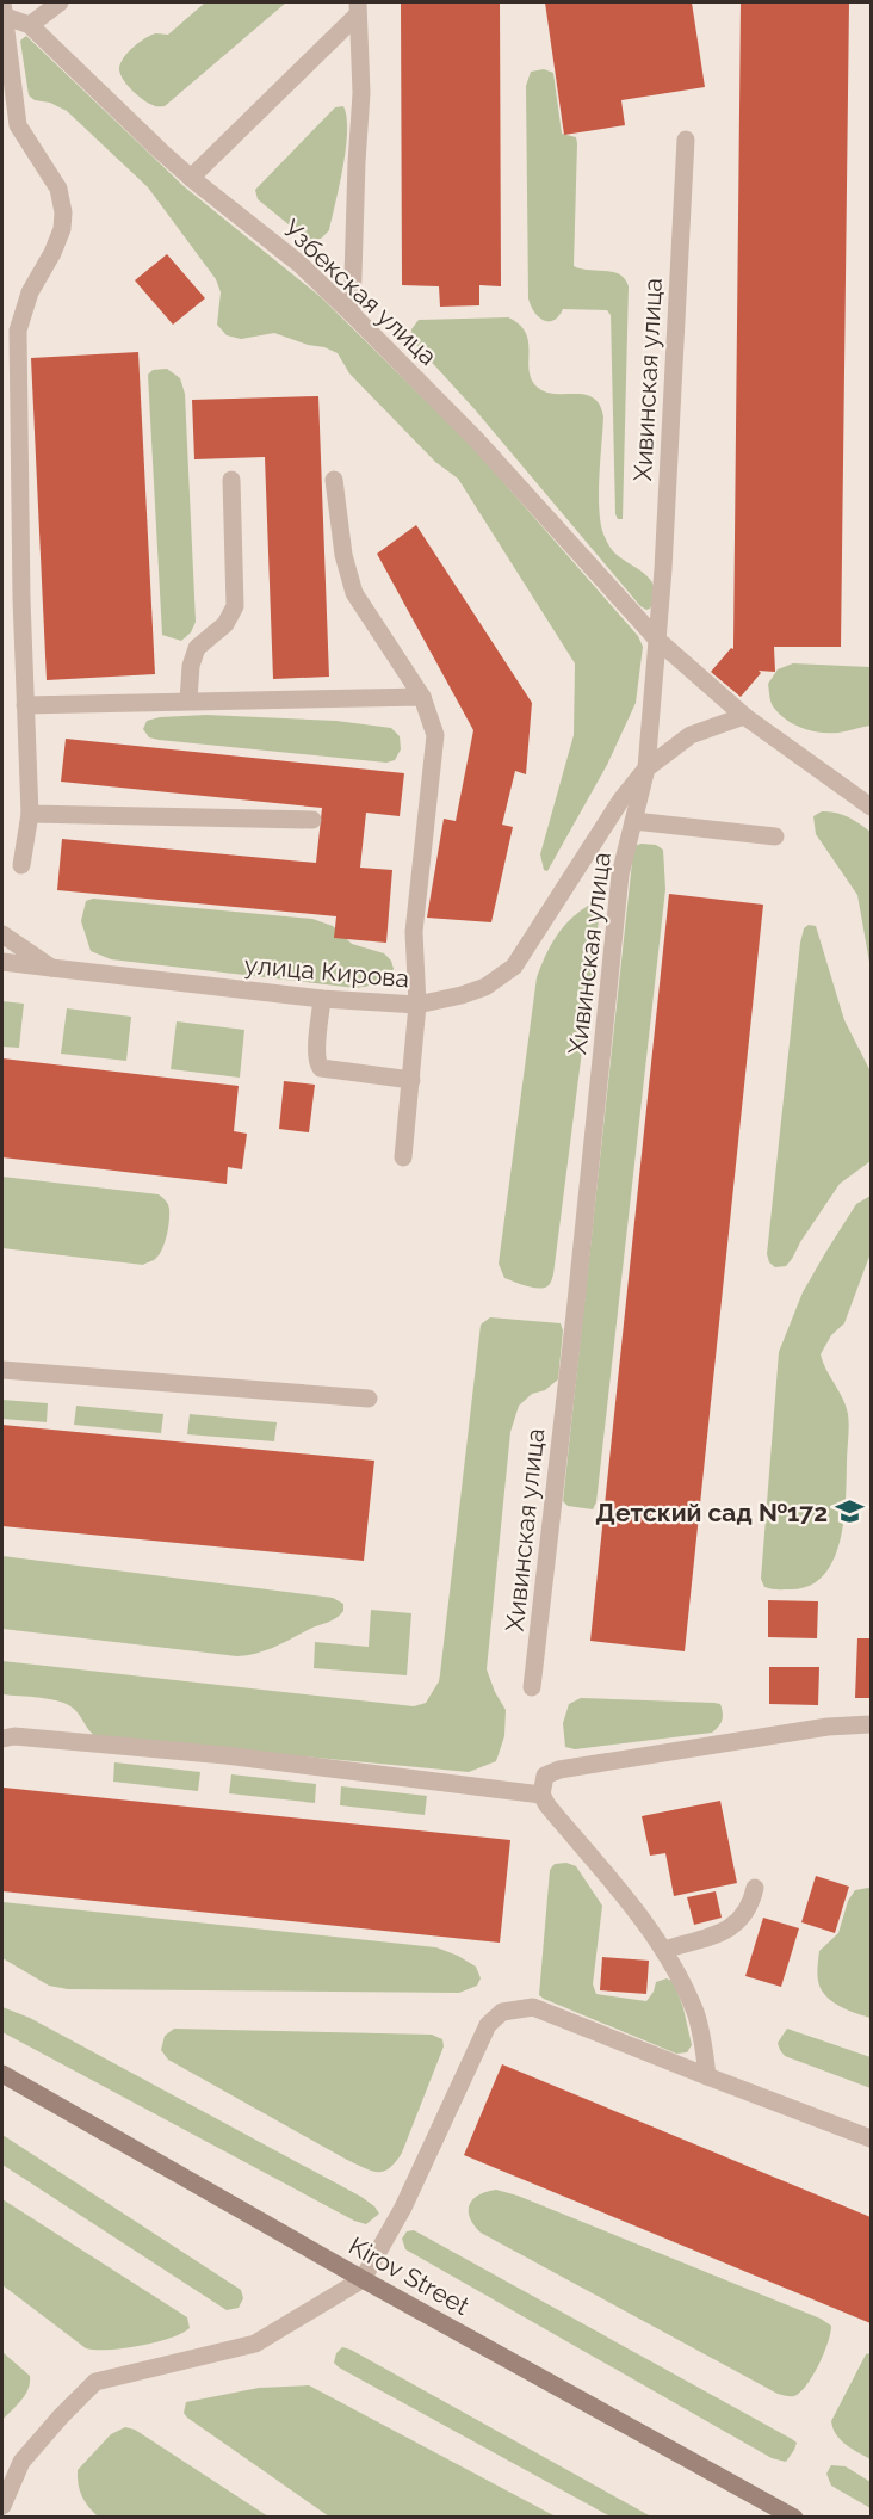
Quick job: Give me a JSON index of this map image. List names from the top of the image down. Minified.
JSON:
{"streets":{"main road":["Kirov Street"],"street":["Узбекская улица","Хивинская улица","улица Кирова"]},"crossings":[["Узбекская улица","Хивинская улица"],["Узбекская улица","улица Кирова"],["Хивинская улица","улица Кирова"]],"places":{"school or university":["Детский сад №172"]}}
